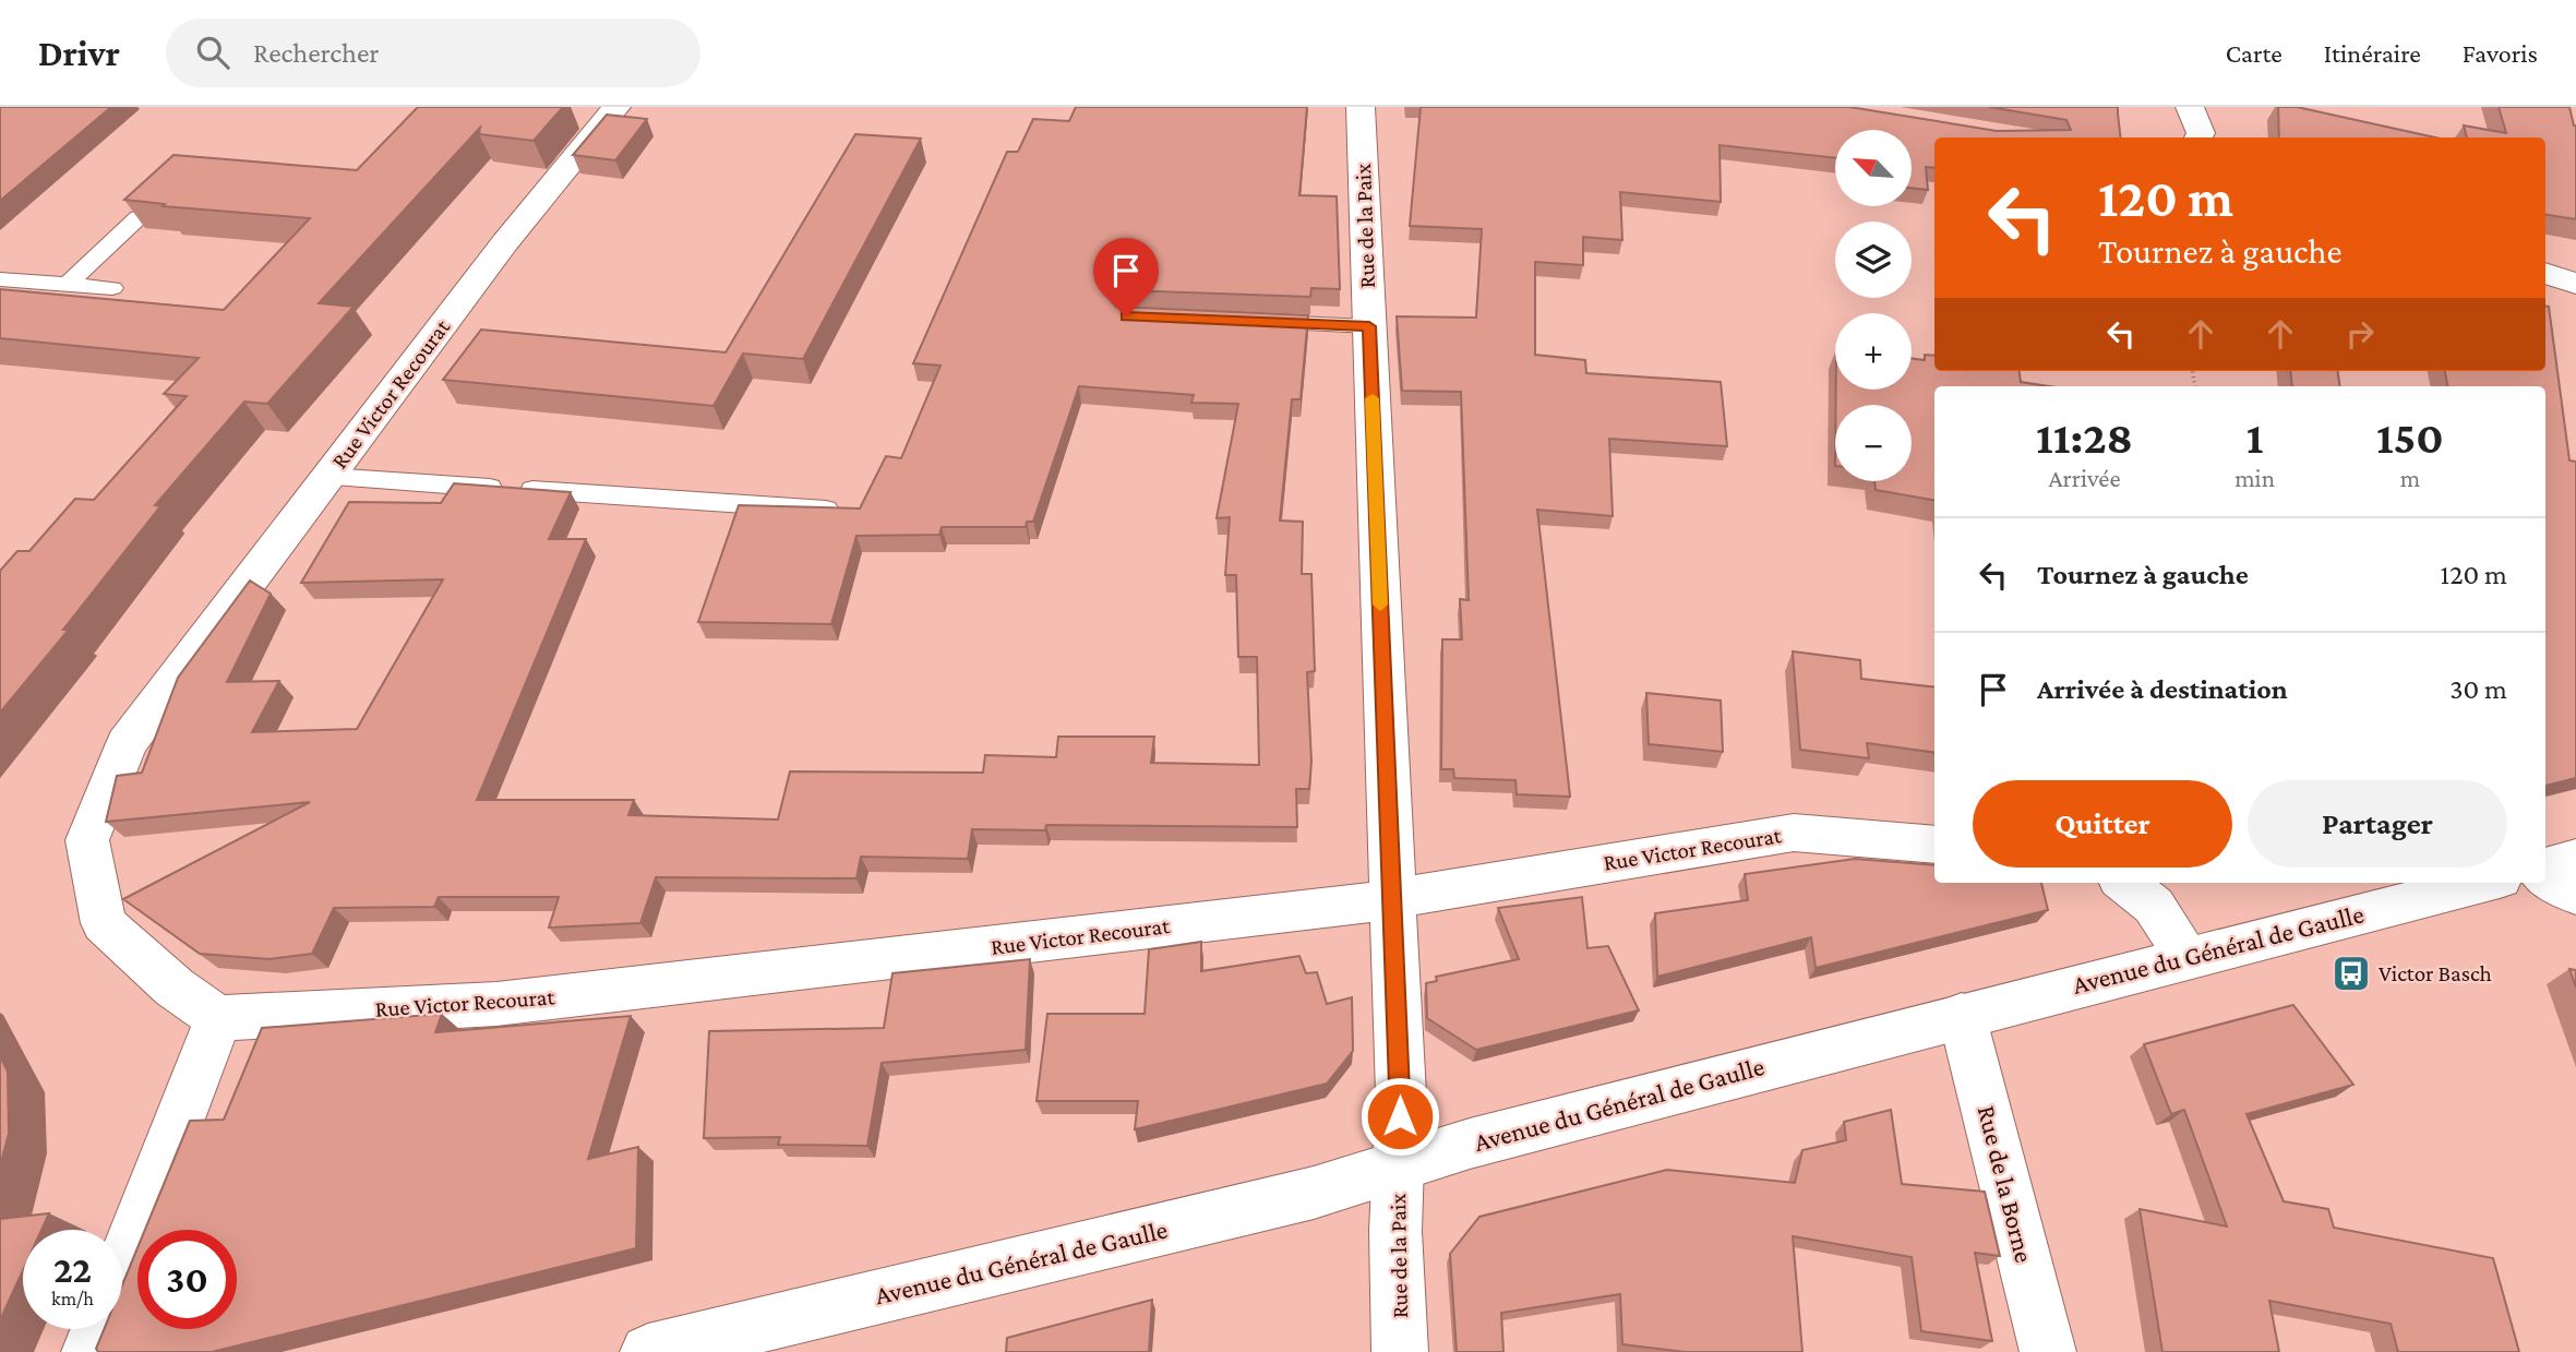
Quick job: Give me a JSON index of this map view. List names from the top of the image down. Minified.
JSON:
{"streets":{"street":["Rue de la Paix","Rue Victor Recourat","Avenue du Général de Gaulle","Rue de la Borne"]},"crossings":[["Rue de la Paix","Rue Victor Recourat"],["Rue de la Paix","Avenue du Général de Gaulle"],["Avenue du Général de Gaulle","Rue de la Borne"]],"places":{"bus stop":["Victor Basch"]},"north":"top left","page":{"header":"Drivr","search":"Rechercher","nav":["Carte","Itinéraire","Favoris"],"map_buttons":["+","−"],"turn":["120 m","Tournez à gauche"],"eta":["11:28","Arrivée","1","min","150","m"],"list":[{"name":"Tournez à gauche","value":"120 m"},{"name":"Arrivée à destination","value":"30 m"}],"buttons":["Quitter","Partager"],"speed":"22 km/h","limit":"30"}}
